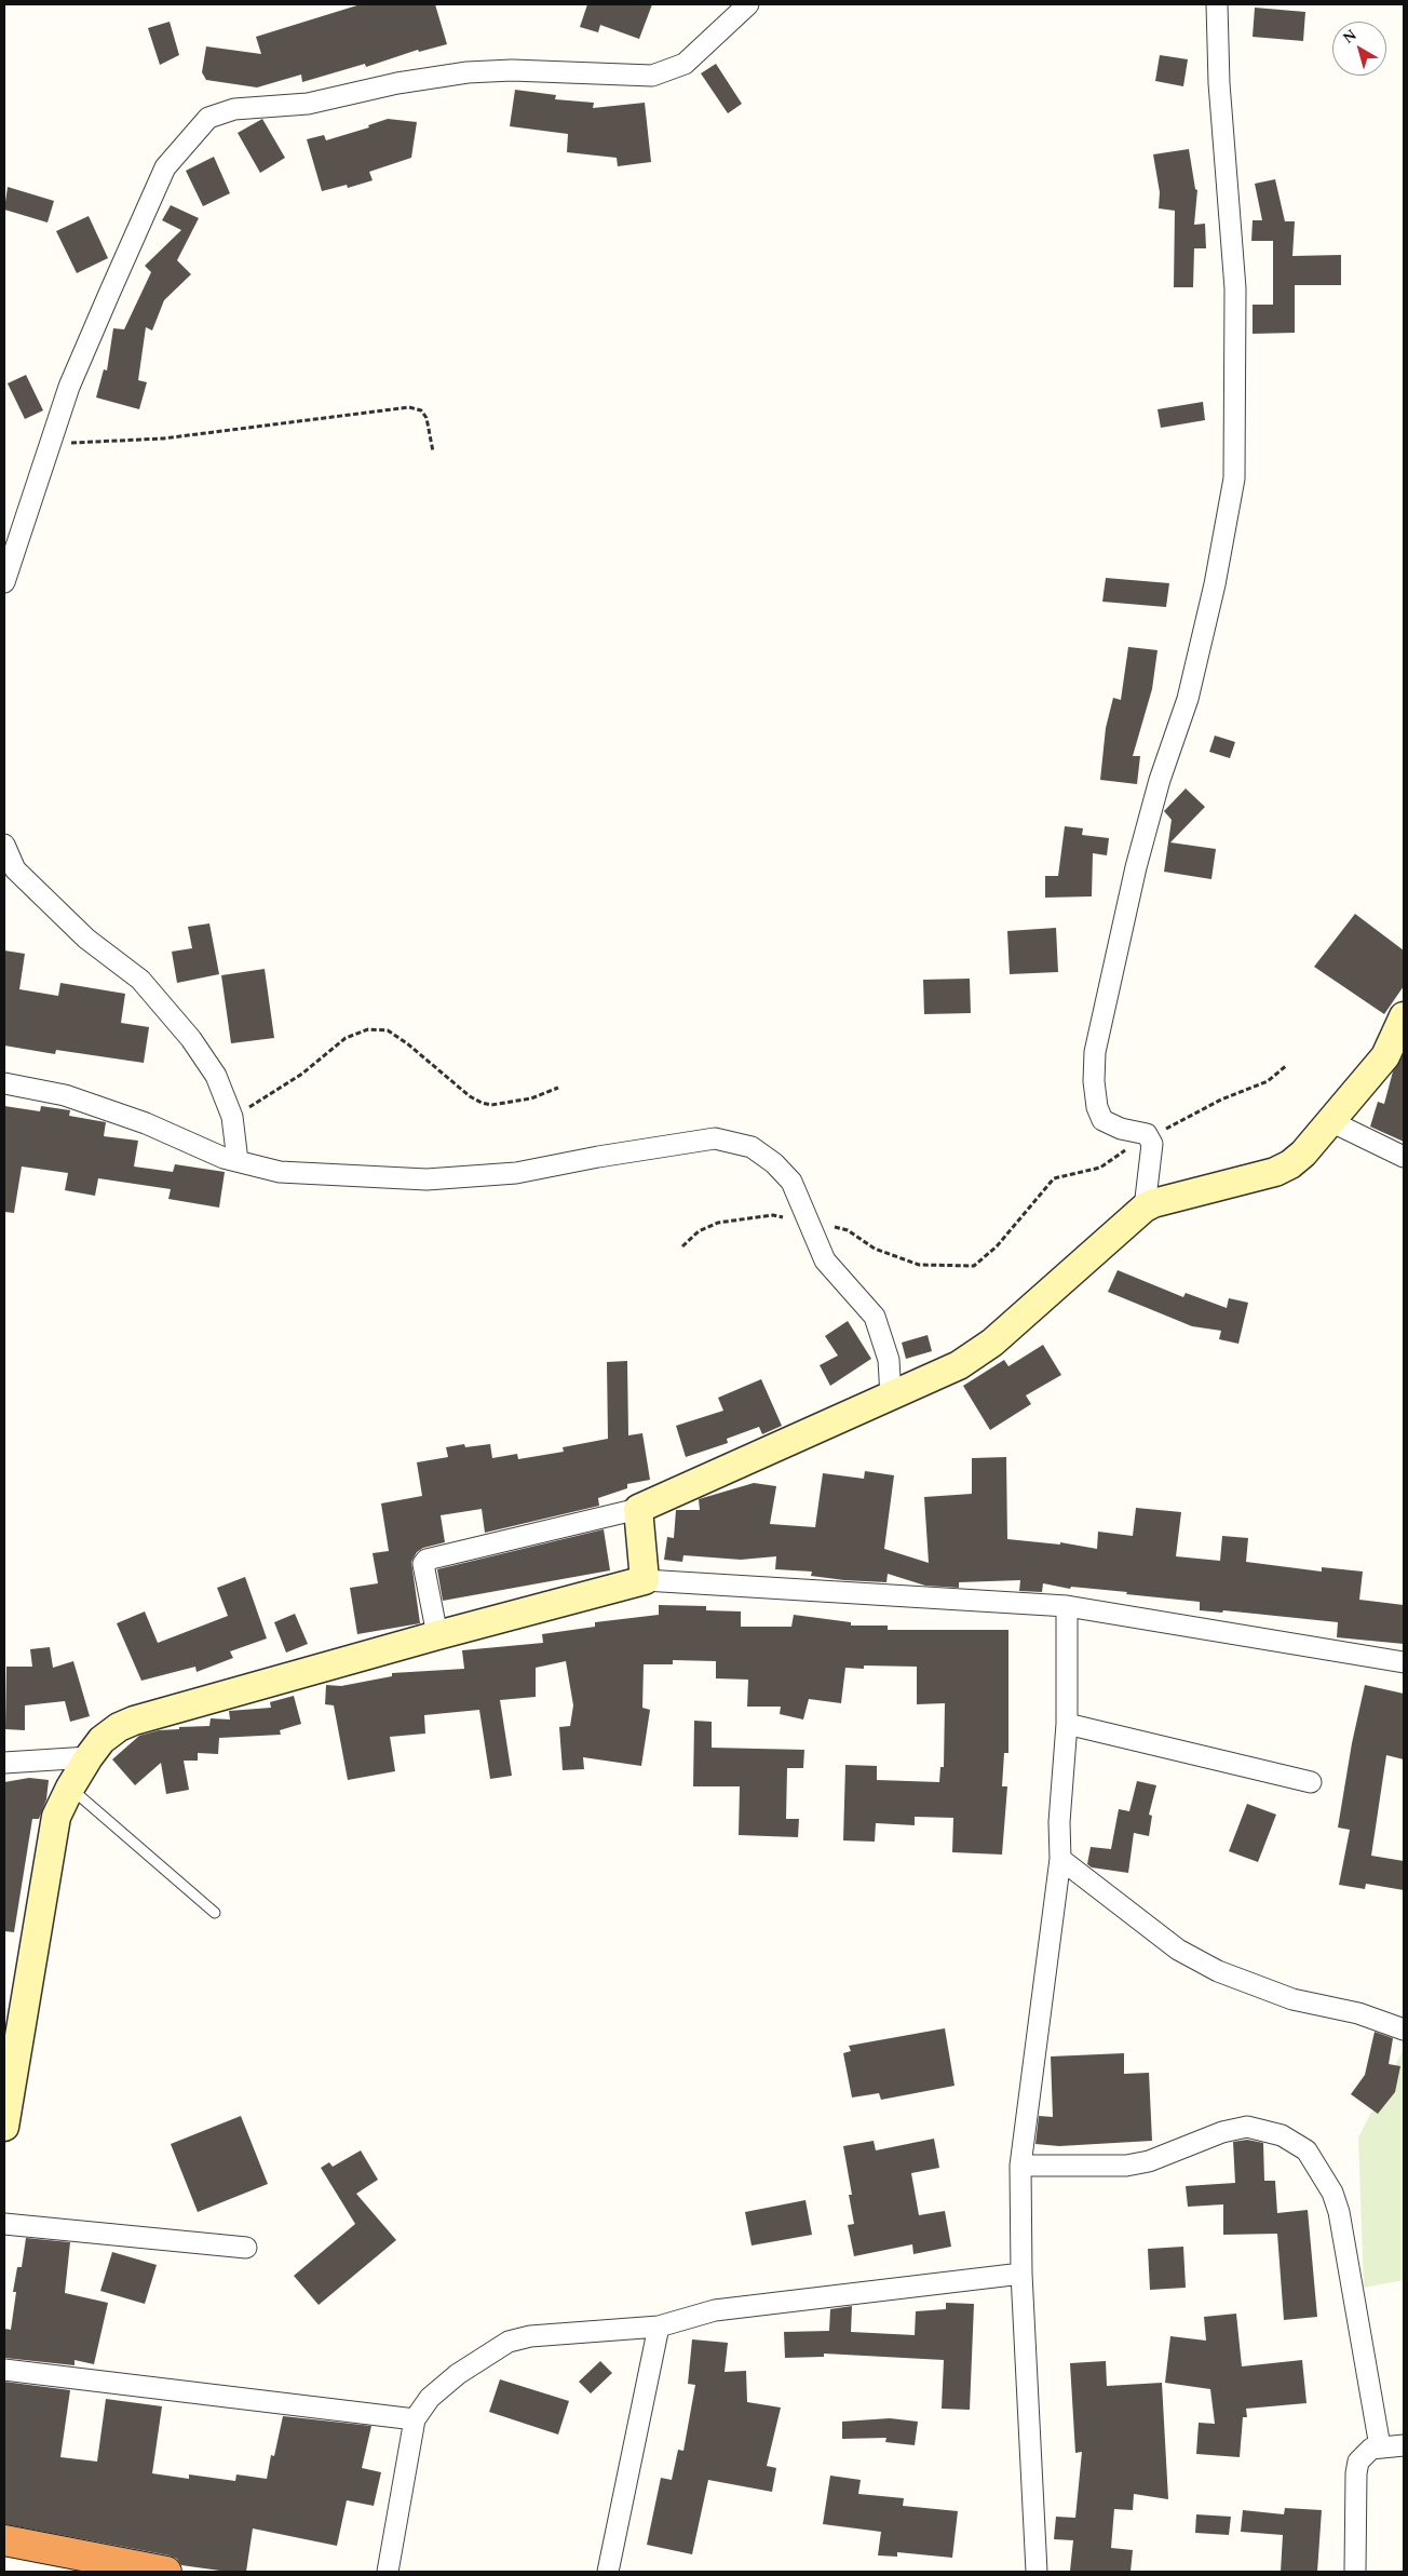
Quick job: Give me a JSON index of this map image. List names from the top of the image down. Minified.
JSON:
{"north":"top left"}
